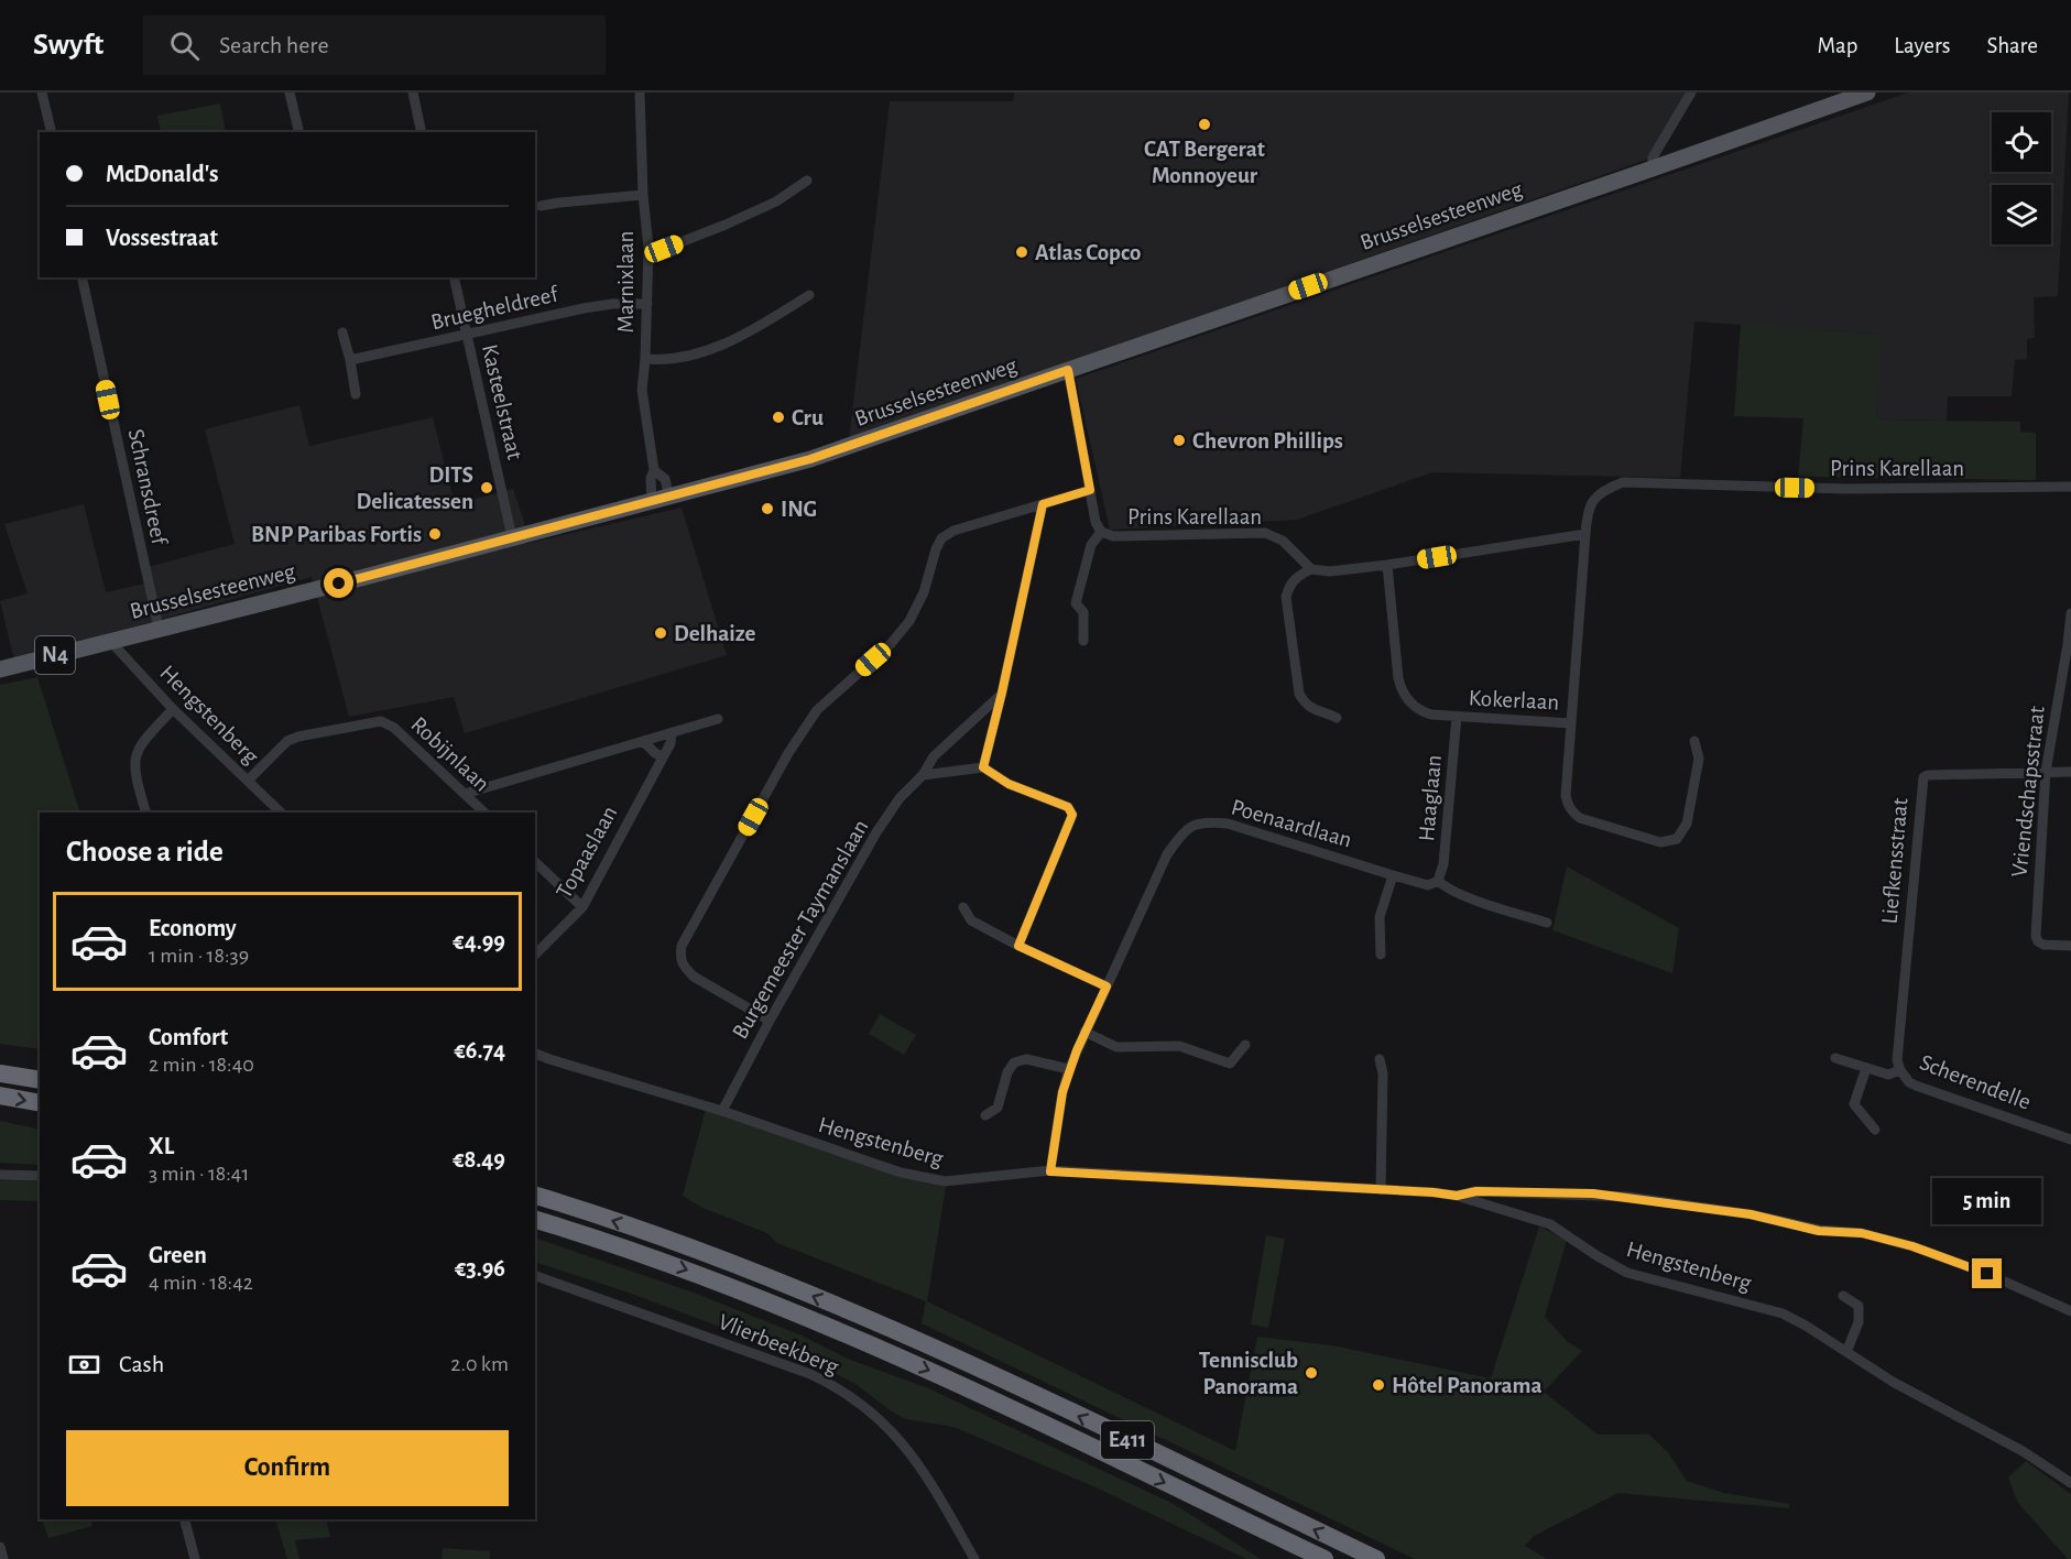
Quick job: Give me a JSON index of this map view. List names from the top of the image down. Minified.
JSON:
{"streets":{"highway":["E411"],"main road":["Brusselsesteenweg","N4"],"street":["Marnixlaan","Bruegheldreef","Kasteelstraat","Prins Karellaan","Schransdreef","Kokerlaan","Hengstenberg","Robijnlaan","Vriendschapsstraat","Haaglaan","Poenaardlaan","Topaaslaan","Liefkensstraat","Burgemeester Taymanslaan","Scherendelle","Vlierbeekberg"]},"crossings":[["Brusselsesteenweg","Marnixlaan"],["Brusselsesteenweg","Kasteelstraat"],["Brusselsesteenweg","Schransdreef"],["Brusselsesteenweg","Hengstenberg"],["Marnixlaan","Bruegheldreef"],["Bruegheldreef","Kasteelstraat"],["Prins Karellaan","Kokerlaan"],["Kokerlaan","Haaglaan"],["Hengstenberg","Robijnlaan"],["Hengstenberg","Poenaardlaan"],["Hengstenberg","Burgemeester Taymanslaan"],["Vriendschapsstraat","Liefkensstraat"],["Haaglaan","Poenaardlaan"],["Liefkensstraat","Scherendelle"]],"places":["CAT Bergerat Monnoyeur","Atlas Copco","Cru","Chevron Phillips","DITS Delicatessen","ING","BNP Paribas Fortis","Delhaize","Tennisclub Panorama","Hôtel Panorama"],"page":{"header":"Swyft","search":"Search here","nav":["Map","Layers","Share"],"banner":["McDonald's","Vossestraat"],"heading":"Choose a ride","list":[{"name":"Economy","note":"1 min · 18:39","value":"€4.99"},{"name":"Comfort","note":"2 min · 18:40","value":"€6.74"},{"name":"XL","note":"3 min · 18:41","value":"€8.49"},{"name":"Green","note":"4 min · 18:42","value":"€3.96"}],"bubble":"5 min","pay":["Cash","2.0 km"],"buttons":"Confirm"}}
